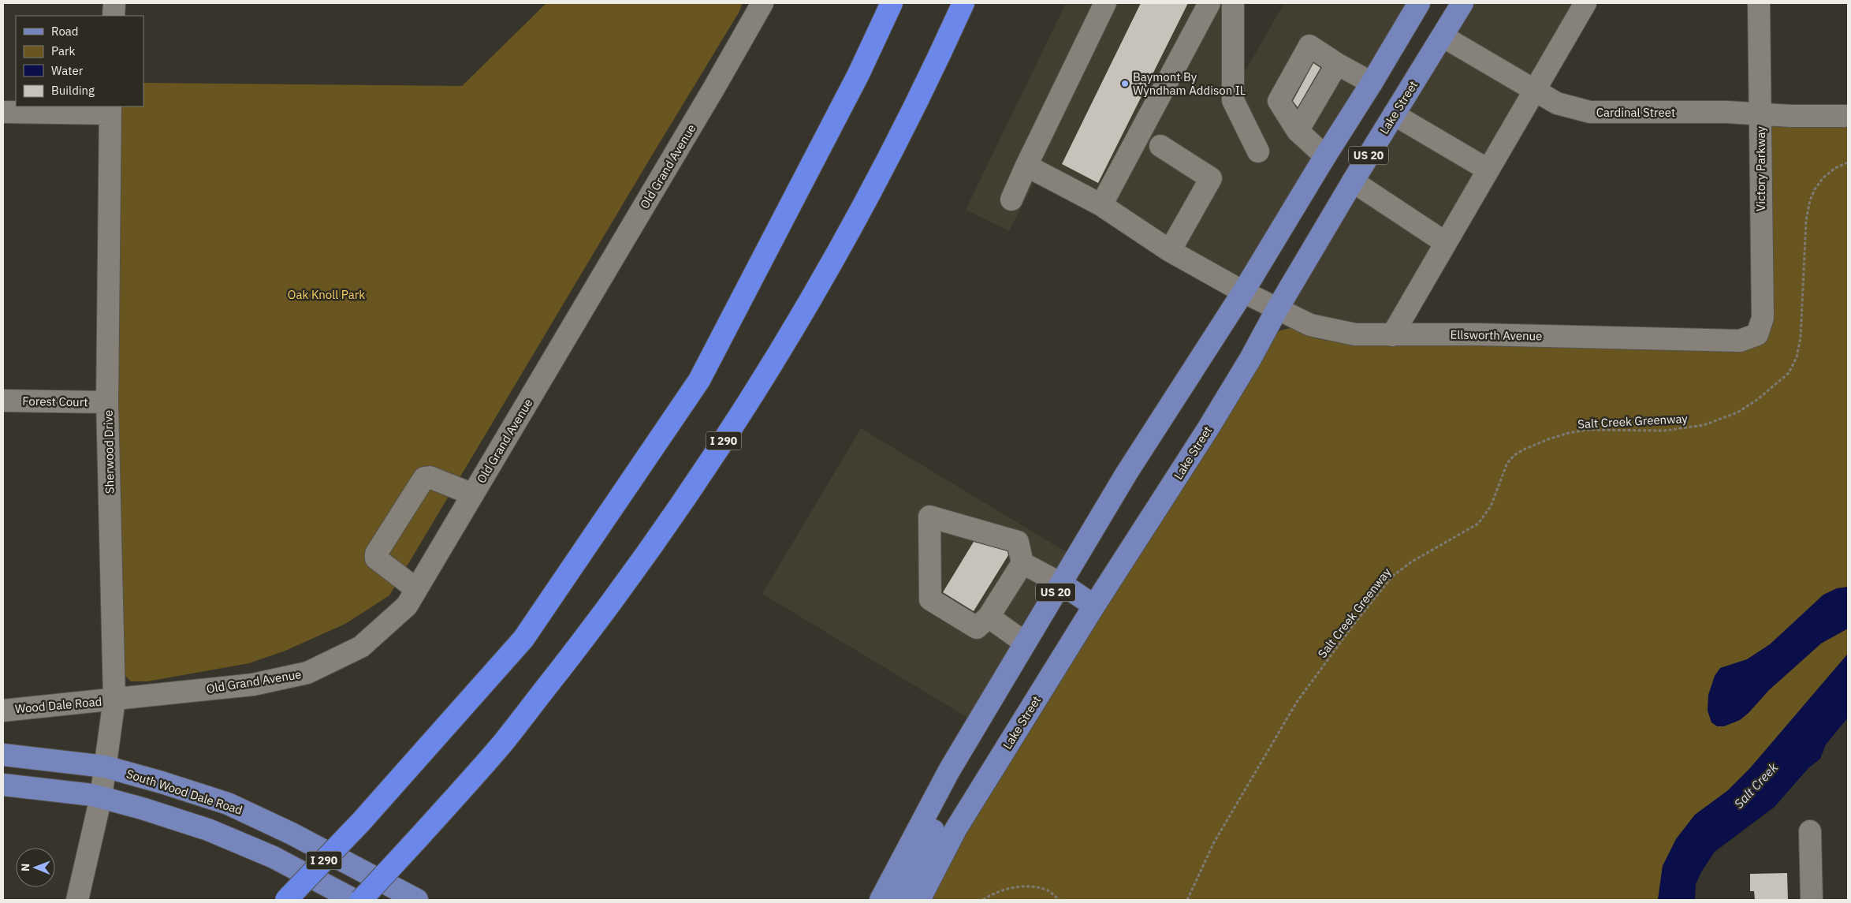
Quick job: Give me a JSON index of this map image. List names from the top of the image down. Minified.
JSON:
{"streets":{"highway":["I 290"],"main road":["Lake Street","US 20","South Wood Dale Road"],"street":["Cardinal Street","Old Grand Avenue","Victory Parkway","Ellsworth Avenue","Forest Court","Sherwood Drive","Wood Dale Road"],"path":["Salt Creek Greenway"]},"crossings":[["Lake Street","Cardinal Street"],["Lake Street","Ellsworth Avenue"],["Cardinal Street","Victory Parkway"],["US 20","Ellsworth Avenue"],["Old Grand Avenue","Sherwood Drive"],["Old Grand Avenue","Wood Dale Road"],["Victory Parkway","Ellsworth Avenue"],["Forest Court","Sherwood Drive"],["Sherwood Drive","Wood Dale Road"],["Sherwood Drive","South Wood Dale Road"]],"water":["Salt Creek"],"parks":["Oak Knoll Park"],"places":["Baymont By Wyndham Addison IL"],"legend":["Road","Park","Water","Building"],"north":"left"}
